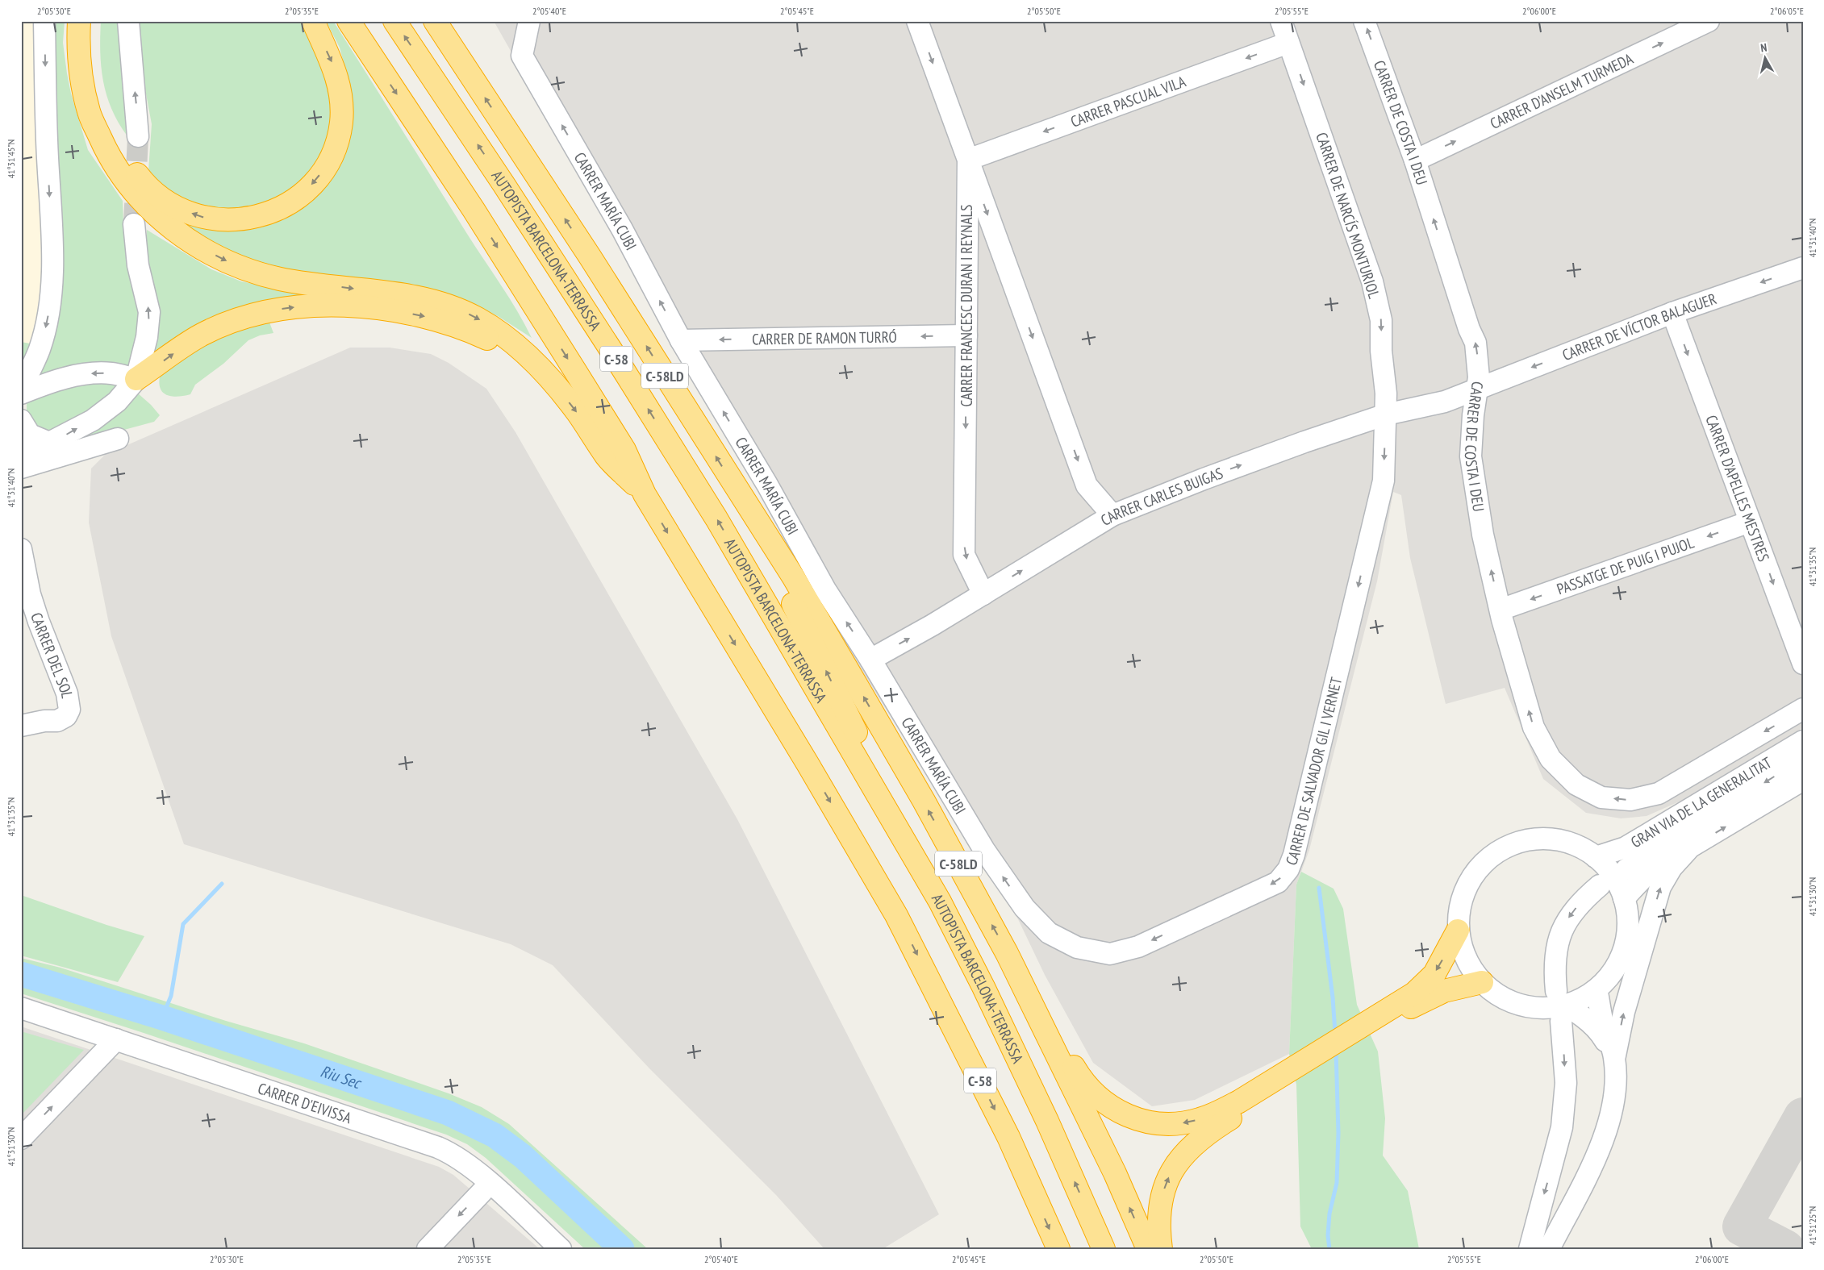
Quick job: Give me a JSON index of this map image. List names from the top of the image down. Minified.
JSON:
{"streets":{"highway":["AUTOPISTA BARCELONA-TERRASSA","C-58","C-58LD"],"street":["CARRER D'ANSELM TURMEDA","CARRER PASCUAL VILA","CARRER DE COSTA I DEU","CARRER MARÍA CUBI","CARRER DE NARCÍS MONTURIOL","CARRER FRANCESC DURAN I REYNALS","CARRER DE VÍCTOR BALAGUER","CARRER DE RAMON TURRÓ","CARRER D'APELLES MESTRES","CARRER CARLES BUIGAS","PASSATGE DE PUIG I PUJOL","CARRER DEL SOL","CARRER DE SALVADOR GIL I VERNET","GRAN VIA DE LA GENERALITAT","CARRER D'EIVISSA"]},"crossings":[["CARRER D'ANSELM TURMEDA","CARRER DE COSTA I DEU"],["CARRER PASCUAL VILA","CARRER DE NARCÍS MONTURIOL"],["CARRER PASCUAL VILA","CARRER FRANCESC DURAN I REYNALS"],["CARRER DE COSTA I DEU","CARRER DE VÍCTOR BALAGUER"],["CARRER DE COSTA I DEU","CARRER CARLES BUIGAS"],["CARRER DE COSTA I DEU","PASSATGE DE PUIG I PUJOL"],["CARRER MARÍA CUBI","CARRER DE RAMON TURRÓ"],["CARRER MARÍA CUBI","CARRER CARLES BUIGAS"],["CARRER MARÍA CUBI","CARRER DE SALVADOR GIL I VERNET"],["CARRER DE NARCÍS MONTURIOL","CARRER CARLES BUIGAS"],["CARRER DE NARCÍS MONTURIOL","CARRER DE SALVADOR GIL I VERNET"],["CARRER FRANCESC DURAN I REYNALS","CARRER DE RAMON TURRÓ"],["CARRER FRANCESC DURAN I REYNALS","CARRER CARLES BUIGAS"],["CARRER DE VÍCTOR BALAGUER","CARRER D'APELLES MESTRES"],["CARRER DE VÍCTOR BALAGUER","CARRER CARLES BUIGAS"],["CARRER D'APELLES MESTRES","PASSATGE DE PUIG I PUJOL"],["CARRER CARLES BUIGAS","CARRER DE SALVADOR GIL I VERNET"]],"one_way":["CARRER D'ANSELM TURMEDA","CARRER PASCUAL VILA","CARRER MARÍA CUBI","CARRER DE NARCÍS MONTURIOL","CARRER DE VÍCTOR BALAGUER","CARRER DE RAMON TURRÓ","CARRER D'APELLES MESTRES","CARRER CARLES BUIGAS","PASSATGE DE PUIG I PUJOL","CARRER DE SALVADOR GIL I VERNET"],"water":["Riu Sec"],"north":"top","coordinates":["2°05'30\"E","2°05'35\"E","2°05'40\"E","2°05'45\"E","2°05'50\"E","2°05'55\"E","2°06'00\"E","2°06'05\"E","41°31'45\"N","41°31'40\"N","41°31'35\"N","41°31'30\"N","41°31'25\"N"]}
